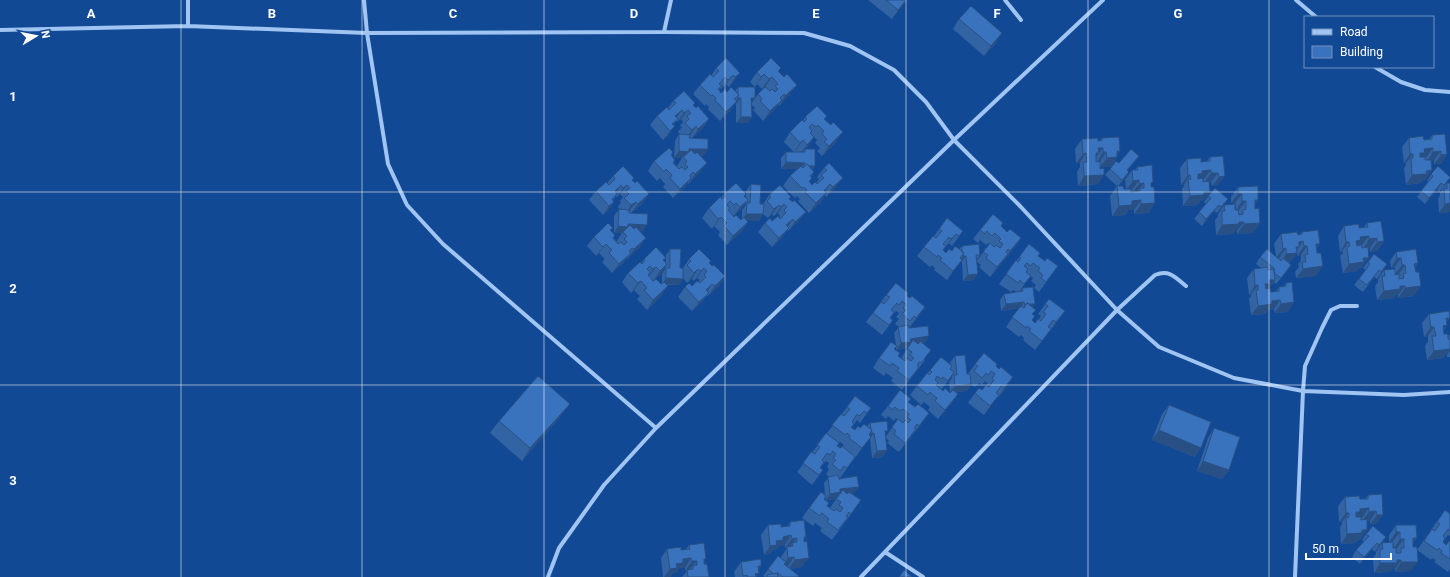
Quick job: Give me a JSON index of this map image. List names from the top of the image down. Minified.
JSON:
{"legend":["Road","Building"],"scale_bar":"50 m","north":"right","grid":{"columns":["A","B","C","D","E","F","G"],"rows":["1","2","3"]}}
